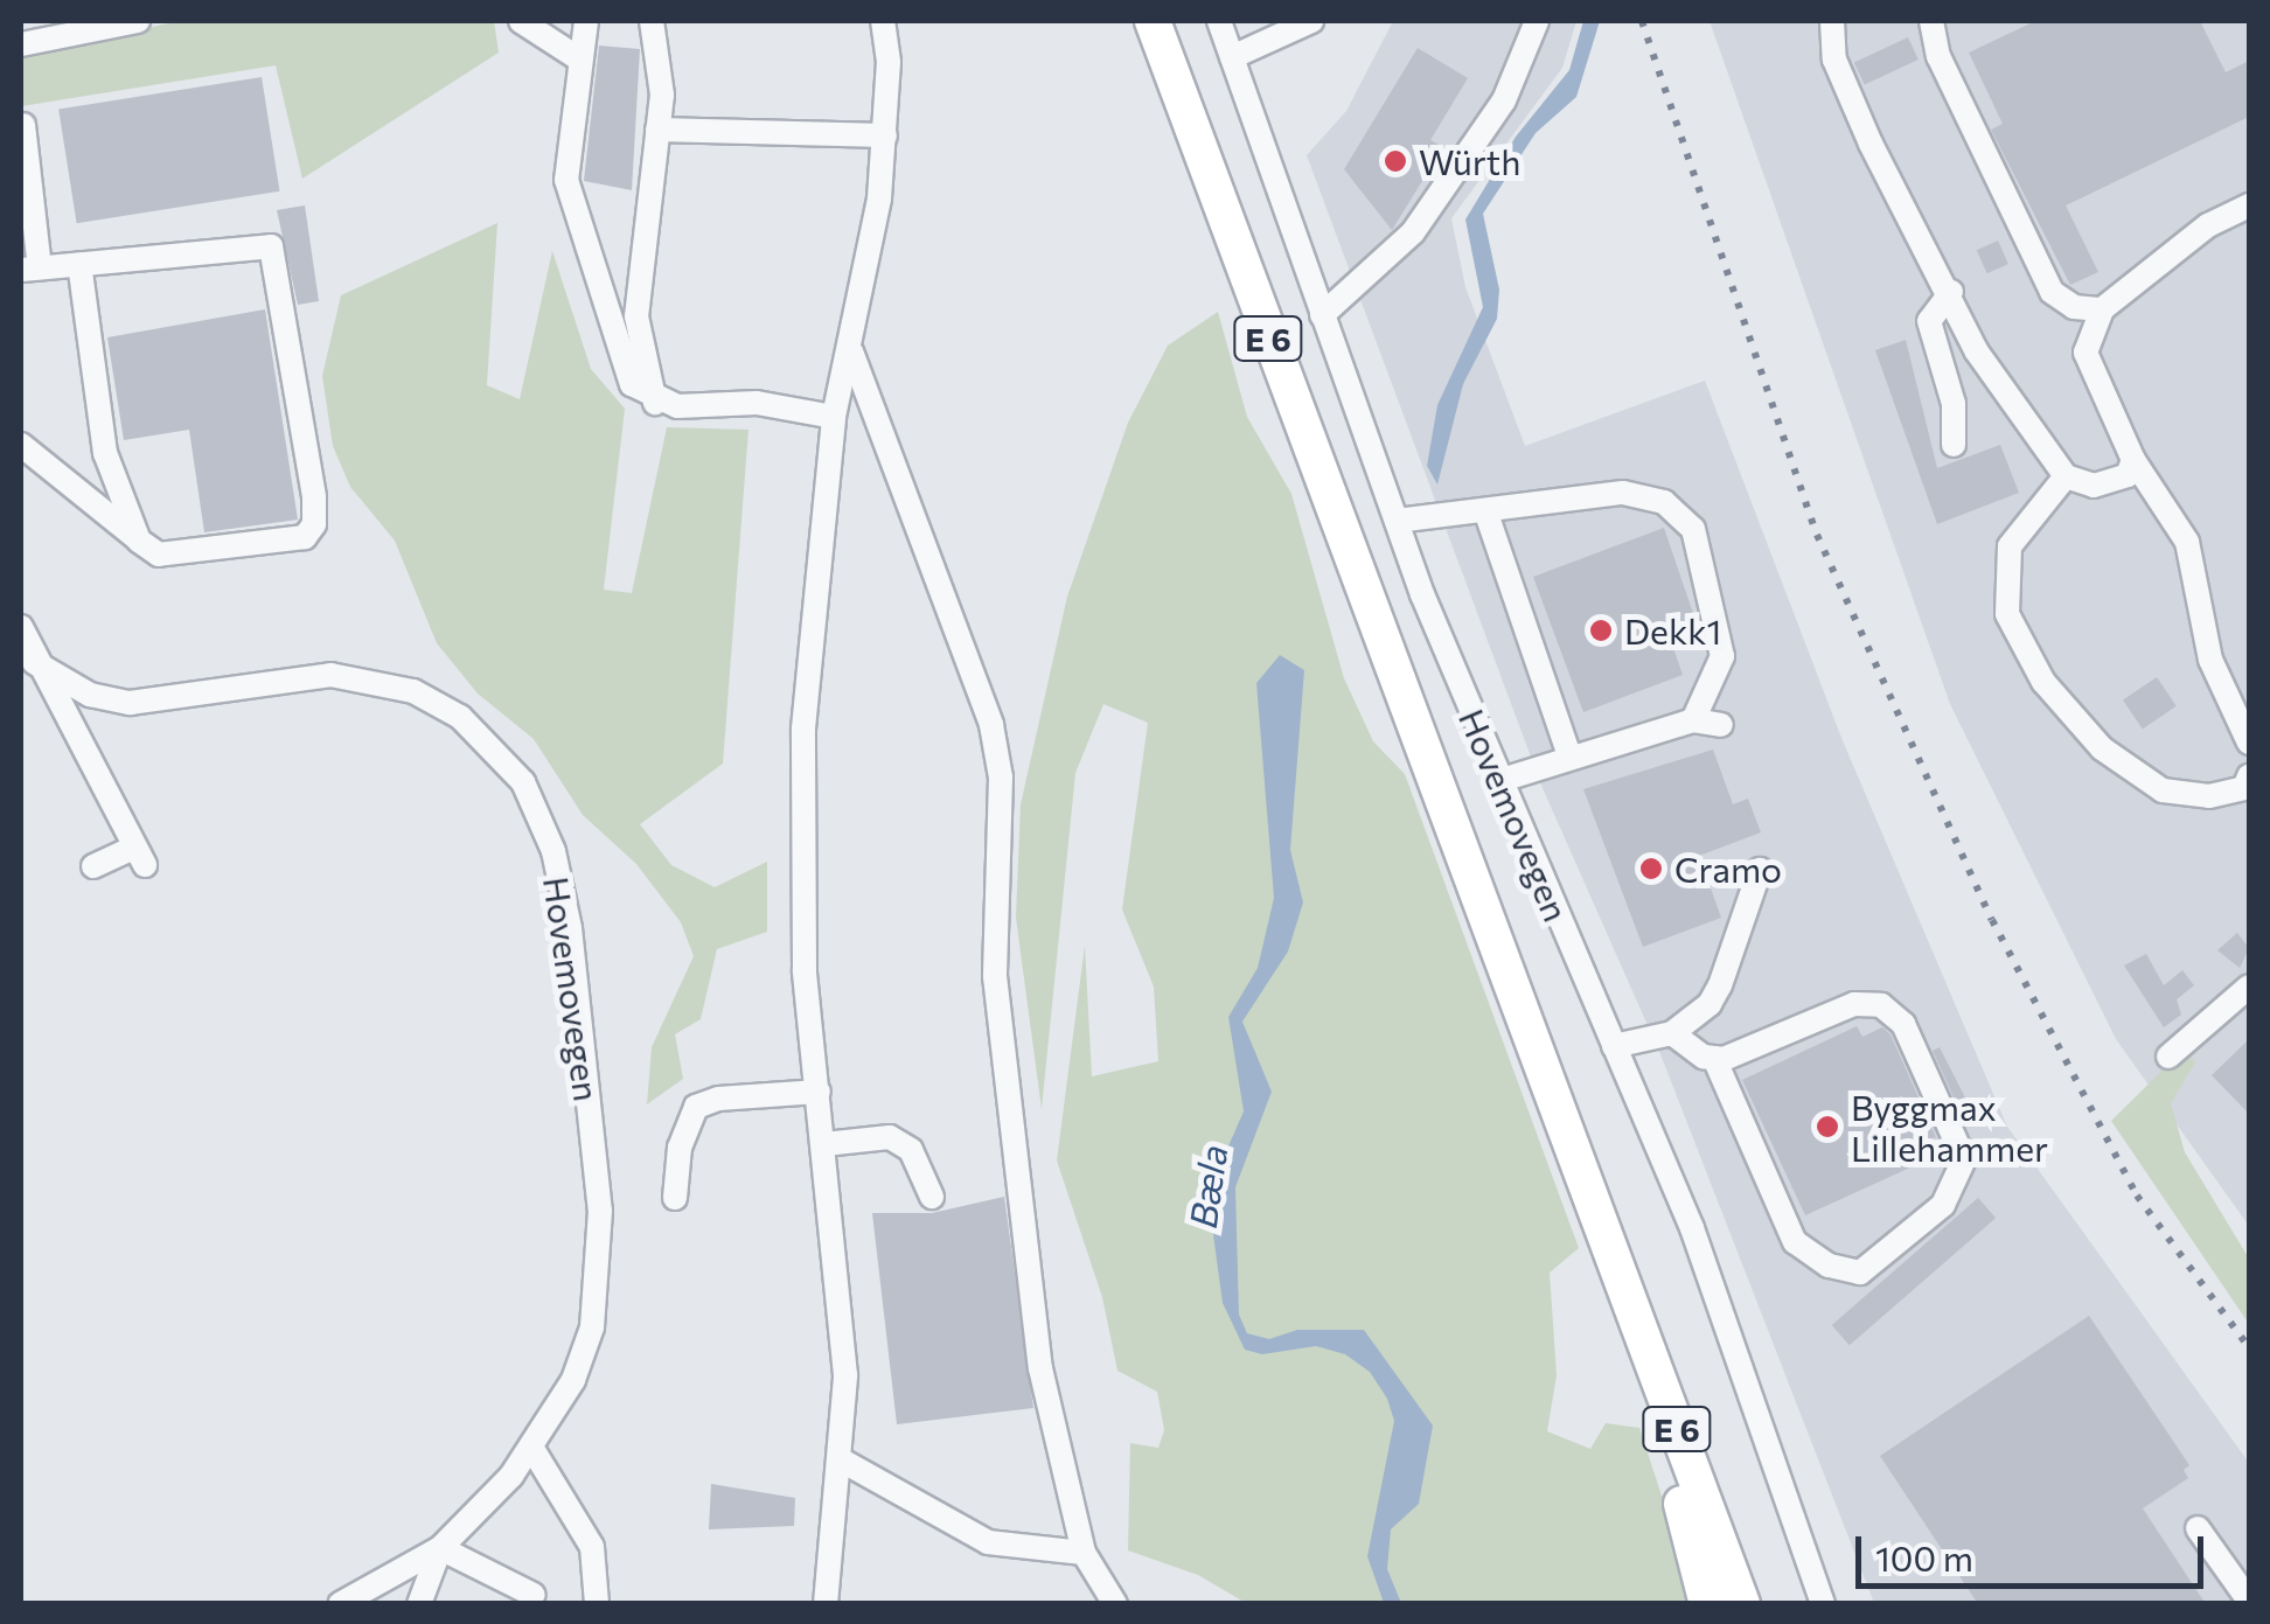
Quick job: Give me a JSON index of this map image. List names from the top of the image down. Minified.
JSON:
{"streets":{"highway":["E 6"],"street":["Hovemovegen"]},"water":["Bæla"],"places":["Würth","Dekk1","Cramo","Byggmax Lillehammer"],"scale_bar":"100 m"}
